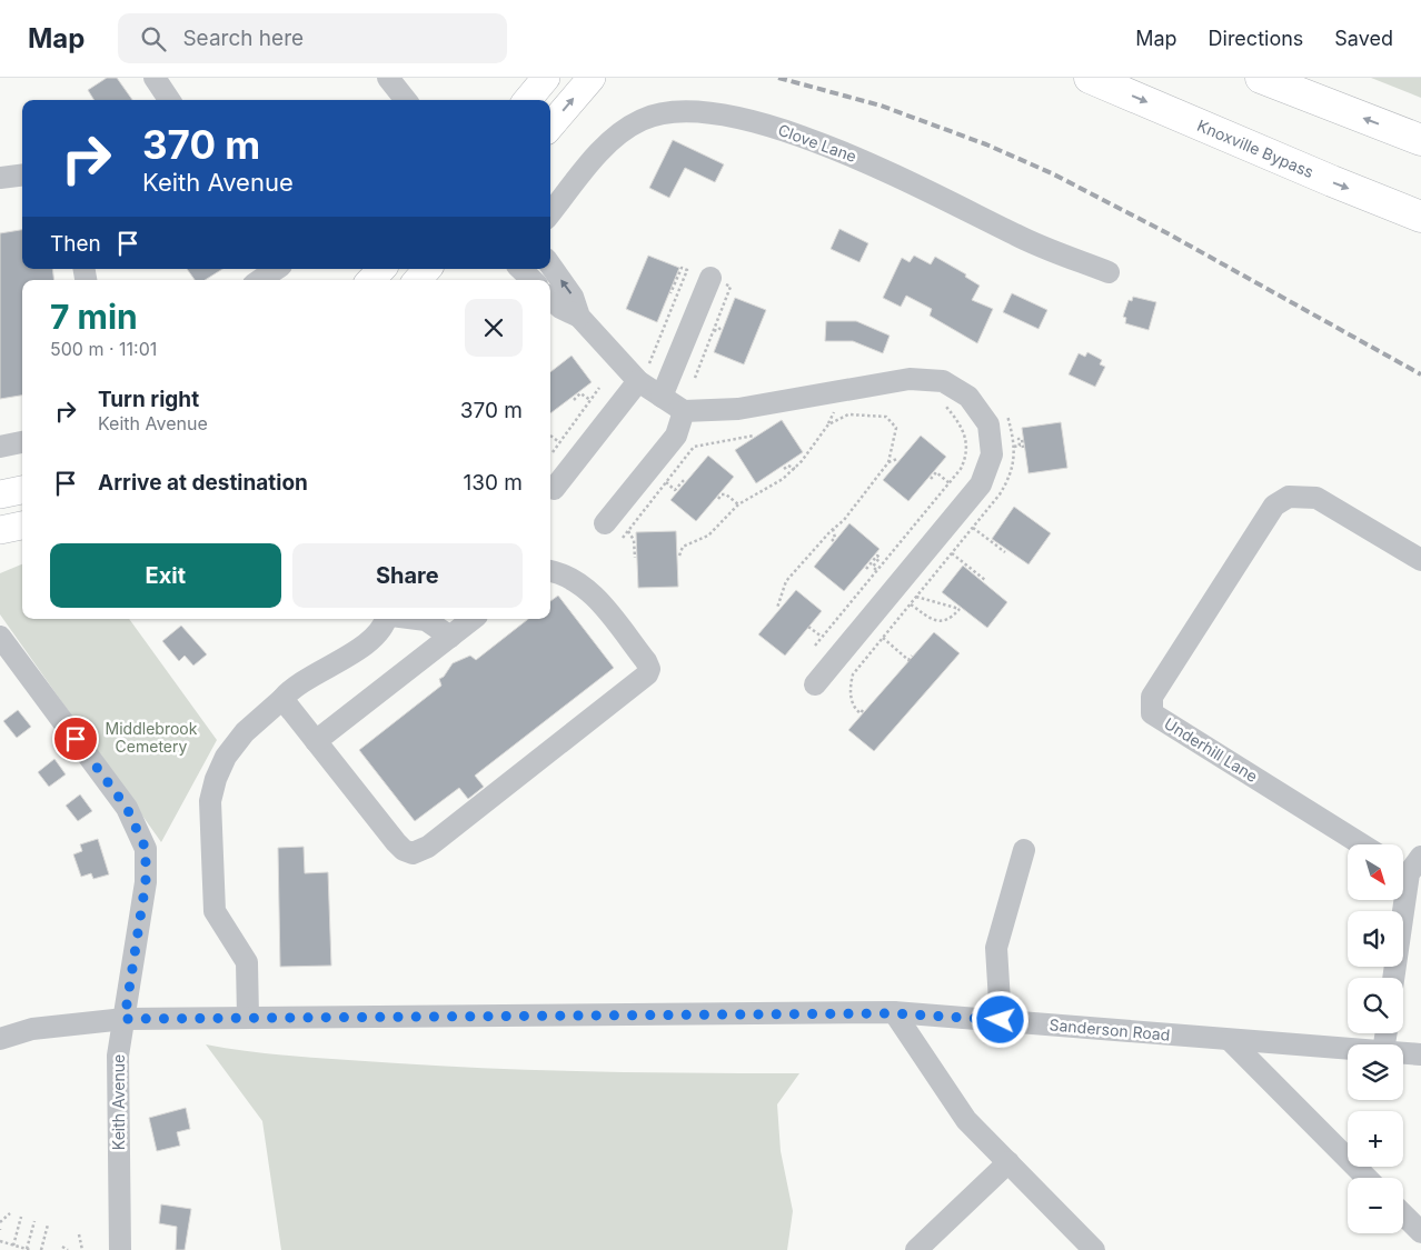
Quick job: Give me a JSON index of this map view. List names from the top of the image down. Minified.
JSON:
{"streets":{"highway":["Knoxville Bypass"],"street":["Clove Lane","Underhill Lane","Sanderson Road","Keith Avenue"]},"crossings":[["Sanderson Road","Keith Avenue"]],"parks":["Middlebrook Cemetery"],"north":"bottom right","page":{"header":"Map","search":"Search here","nav":["Map","Directions","Saved"],"turn":["370 m","Keith Avenue"],"then":"Then","heading":["7 min","500 m · 11:01"],"list":[{"name":"Turn right","note":"Keith Avenue","value":"370 m"},{"name":"Arrive at destination","value":"130 m"}],"buttons":["Exit","Share"],"map_buttons":["+","−"]}}
